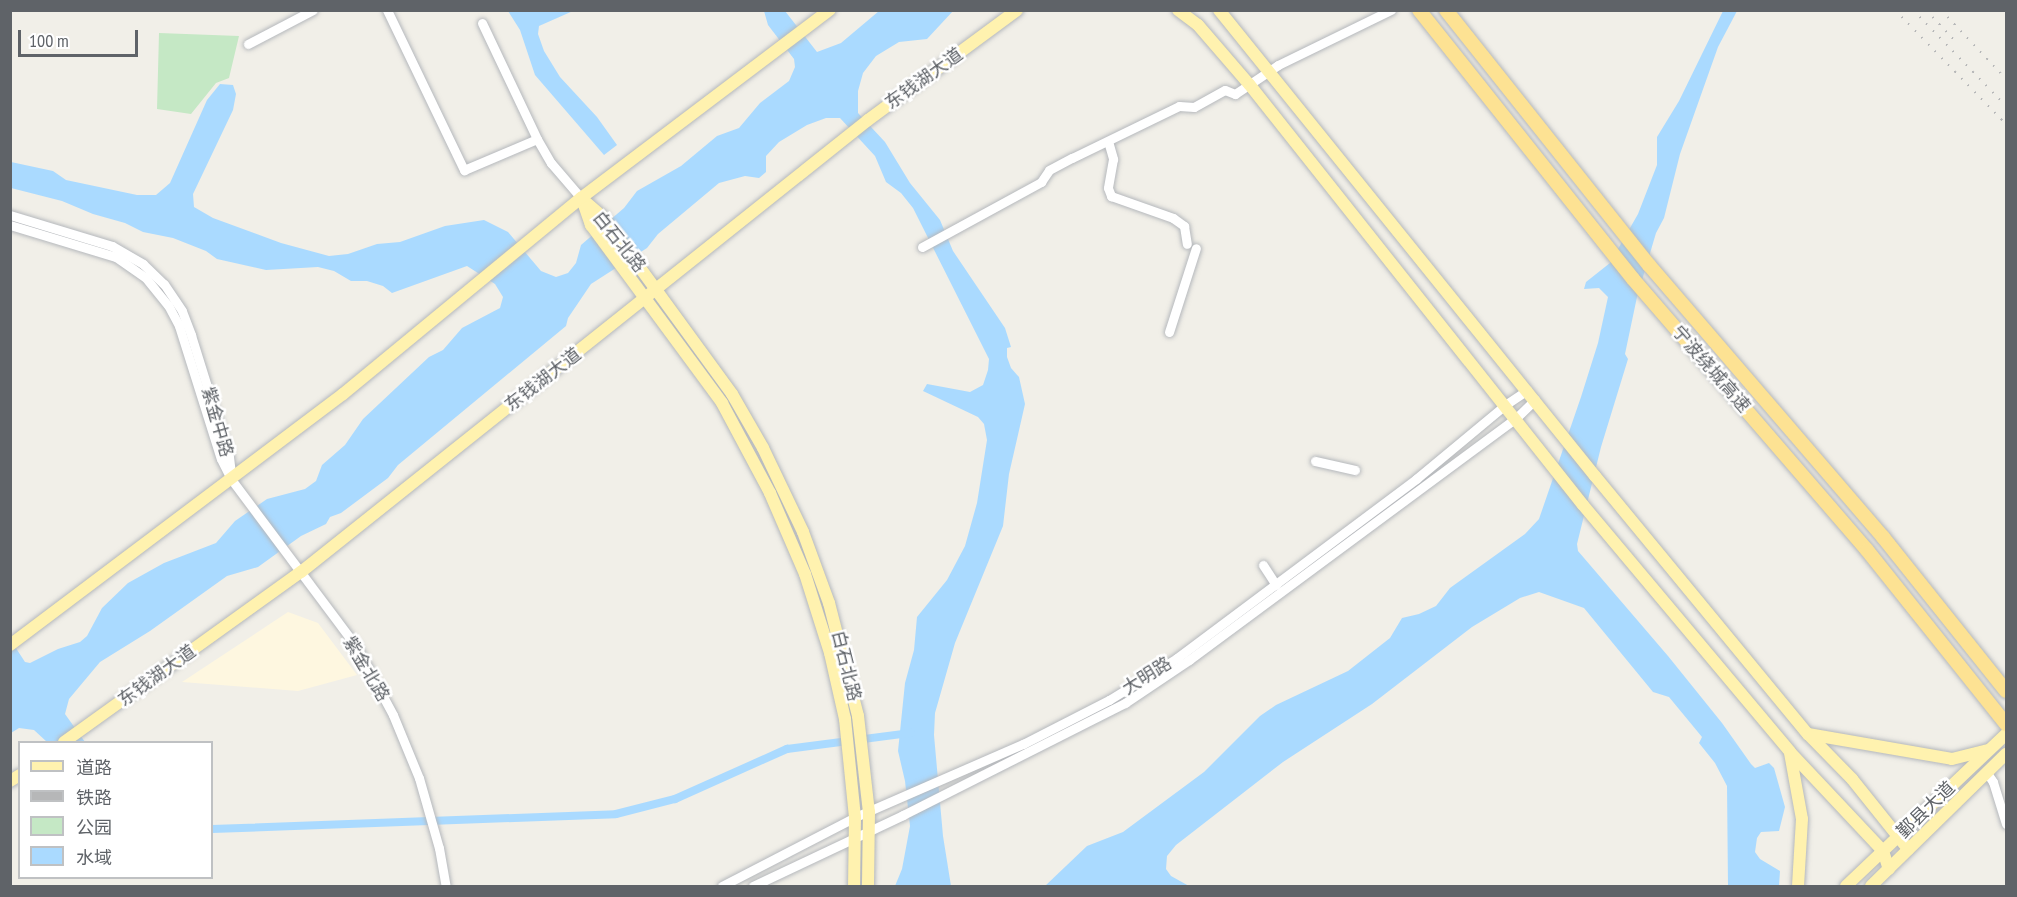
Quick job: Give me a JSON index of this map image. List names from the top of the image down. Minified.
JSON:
{"streets":{"highway":["宁波绕城高速"],"main road":["东钱湖大道","白石北路","鄞县大道"],"street":["紫金中路","紫金北路","大明路"]},"crossings":[["东钱湖大道","白石北路"],["东钱湖大道","紫金北路"],["白石北路","大明路"],["紫金中路","紫金北路"]],"legend":["道路","铁路","公园","水域"],"scale_bar":"100 m"}
